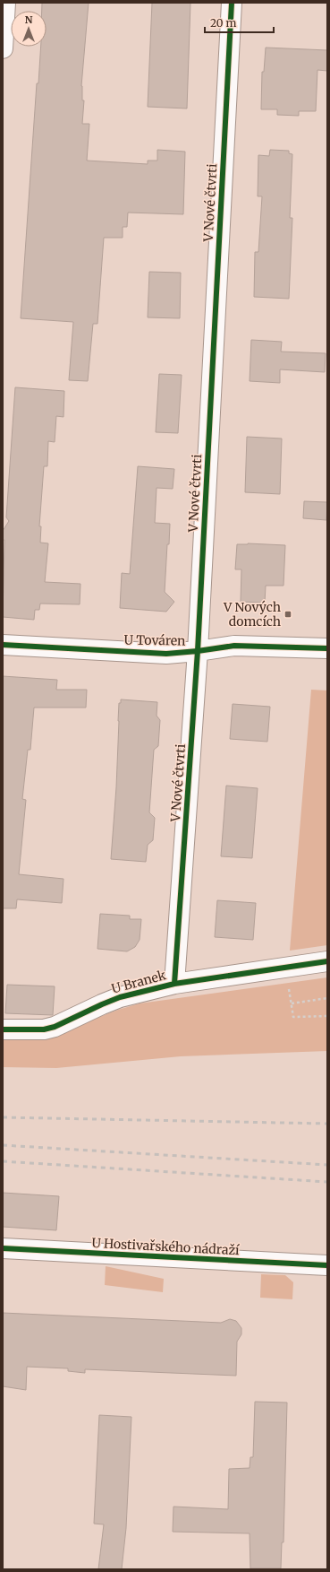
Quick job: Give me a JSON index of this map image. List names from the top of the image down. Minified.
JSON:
{"streets":{"street":["V Nové čtvrti","U Továren","U Branek","U Hostivařského nádraží"]},"crossings":[["V Nové čtvrti","U Továren"],["V Nové čtvrti","U Branek"]],"places":{"transit":["V Nových domcích"]},"scale_bar":"20 m","north":"top"}
